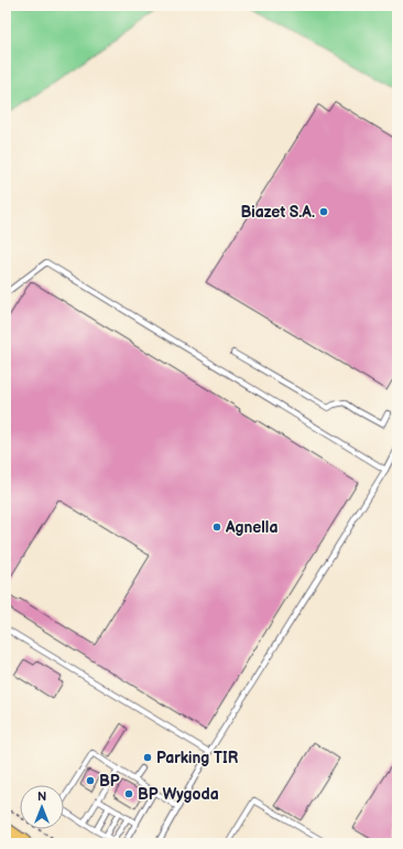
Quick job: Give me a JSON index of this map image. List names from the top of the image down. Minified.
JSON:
{"places":["Biazet S.A.","Agnella","Parking TIR","BP","BP Wygoda"],"north":"top"}
